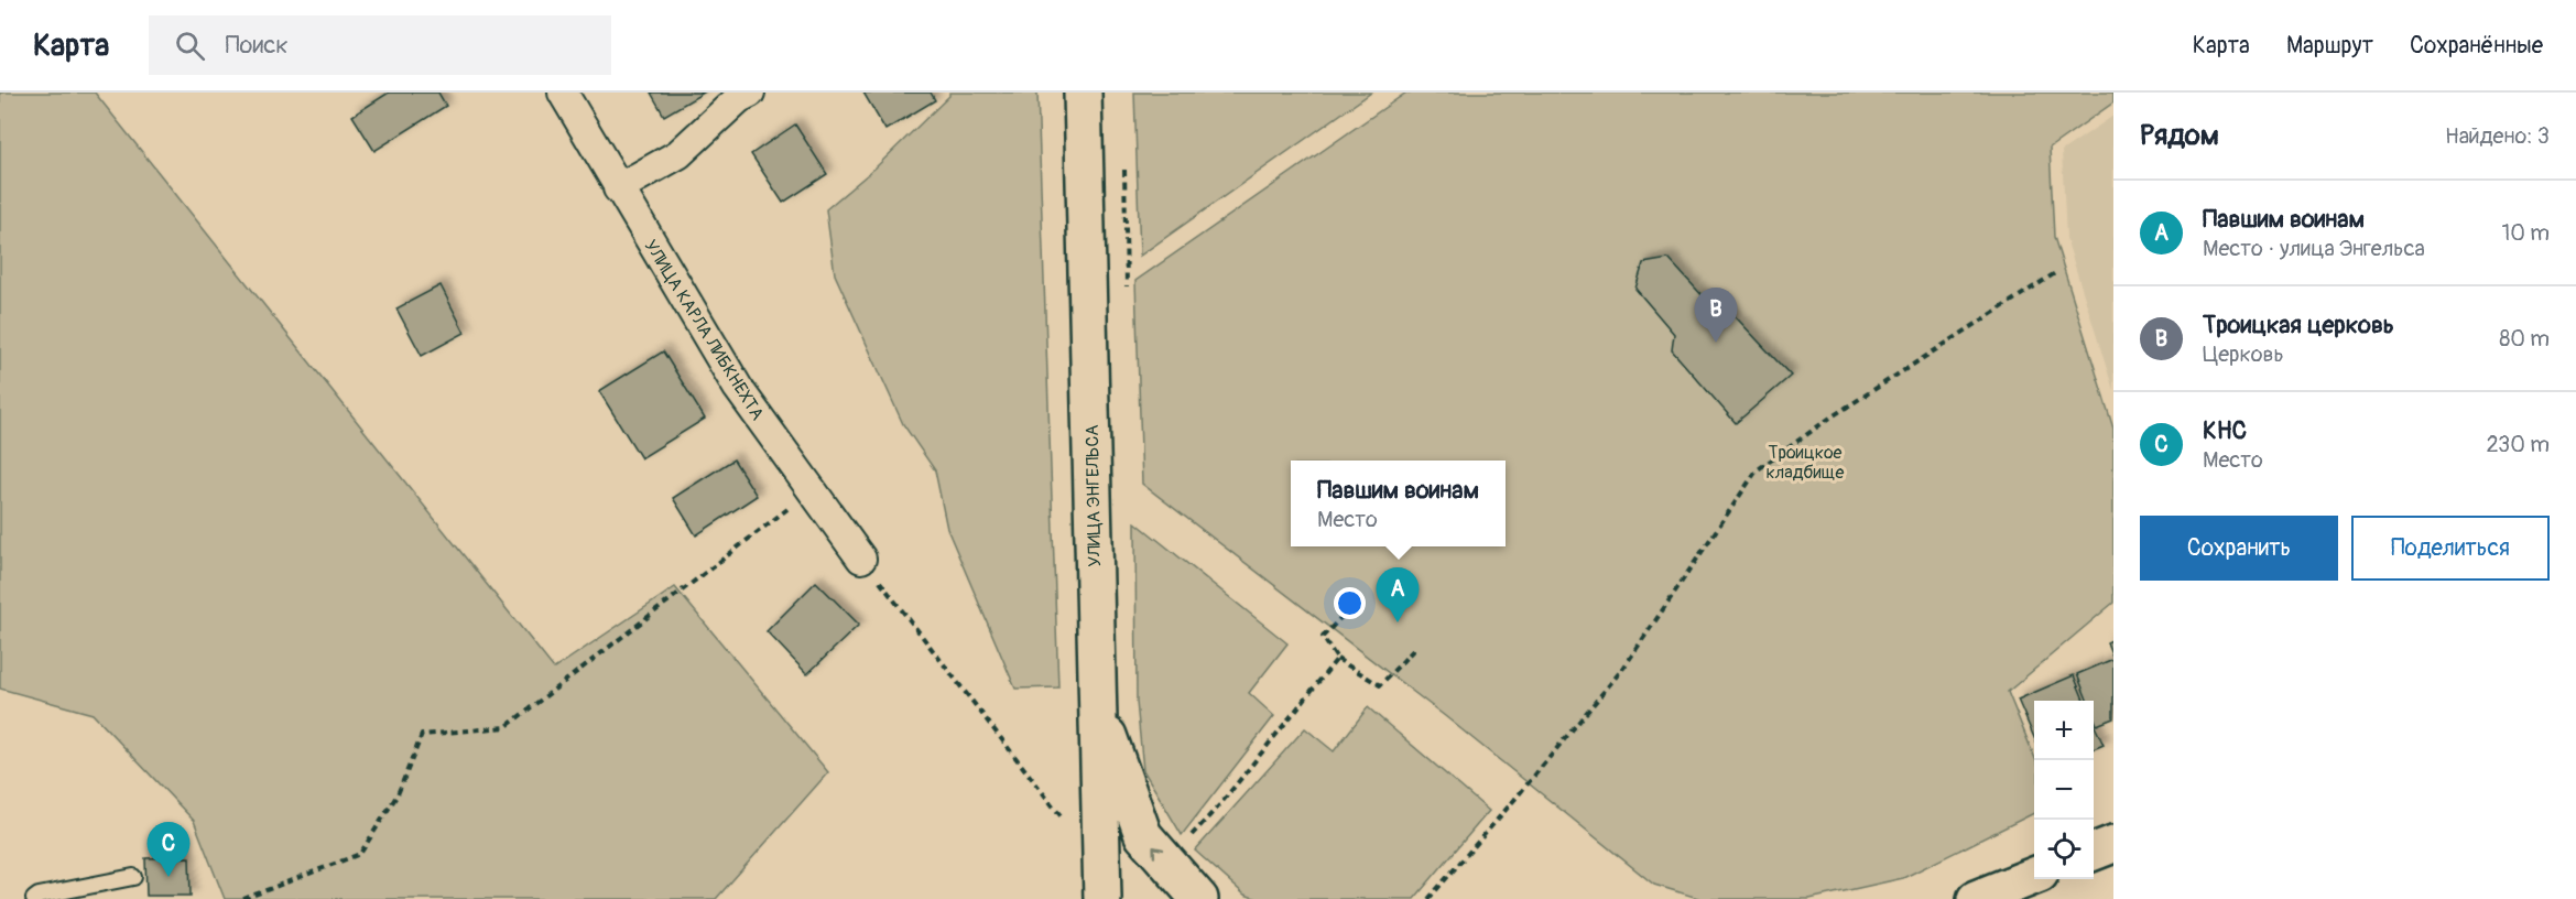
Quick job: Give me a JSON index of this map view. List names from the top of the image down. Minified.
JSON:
{"streets":{"main road":["УЛИЦА ЭНГЕЛЬСА"],"street":["УЛИЦА КАРЛА ЛИБКНЕХТА"]},"parks":["Троицкое кладбище"],"page":{"header":"Карта","search":"Поиск","nav":["Карта","Маршрут","Сохранённые"],"heading":["Рядом","Найдено: 3"],"list":[{"mark":"A","name":"Павшим воинам","note":"Место · улица Энгельса","value":"10 m"},{"mark":"B","name":"Троицкая церковь","note":"Церковь","value":"80 m"},{"mark":"C","name":"КНС","note":"Место","value":"230 m"}],"pins":["B","A","C"],"popup":["Павшим воинам","Место"],"buttons":["Сохранить","Поделиться"],"map_buttons":["+","−"]}}
